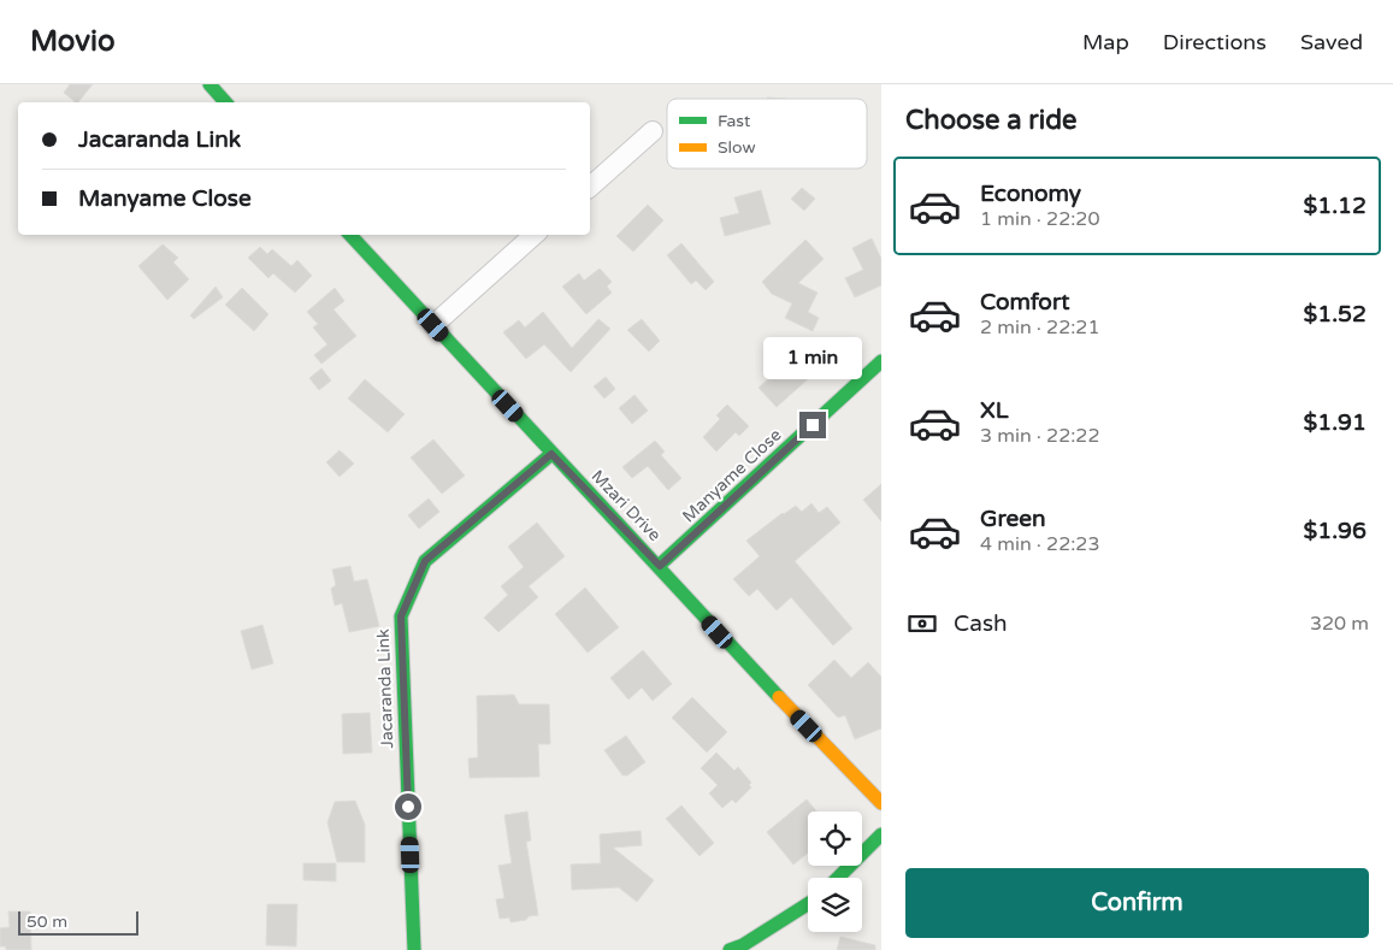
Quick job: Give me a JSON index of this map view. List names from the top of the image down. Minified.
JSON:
{"streets":{"street":["Manyame Close","Mzari Drive","Jacaranda Link"]},"crossings":[["Manyame Close","Mzari Drive"],["Mzari Drive","Jacaranda Link"]],"legend":["Fast","Slow"],"scale_bar":"50 m","page":{"header":"Movio","nav":["Map","Directions","Saved"],"heading":"Choose a ride","banner":["Jacaranda Link","Manyame Close"],"list":[{"name":"Economy","note":"1 min · 22:20","value":"$1.12"},{"name":"Comfort","note":"2 min · 22:21","value":"$1.52"},{"name":"XL","note":"3 min · 22:22","value":"$1.91"},{"name":"Green","note":"4 min · 22:23","value":"$1.96"}],"bubble":"1 min","pay":["Cash","320 m"],"buttons":"Confirm","scale":"50 m"}}
